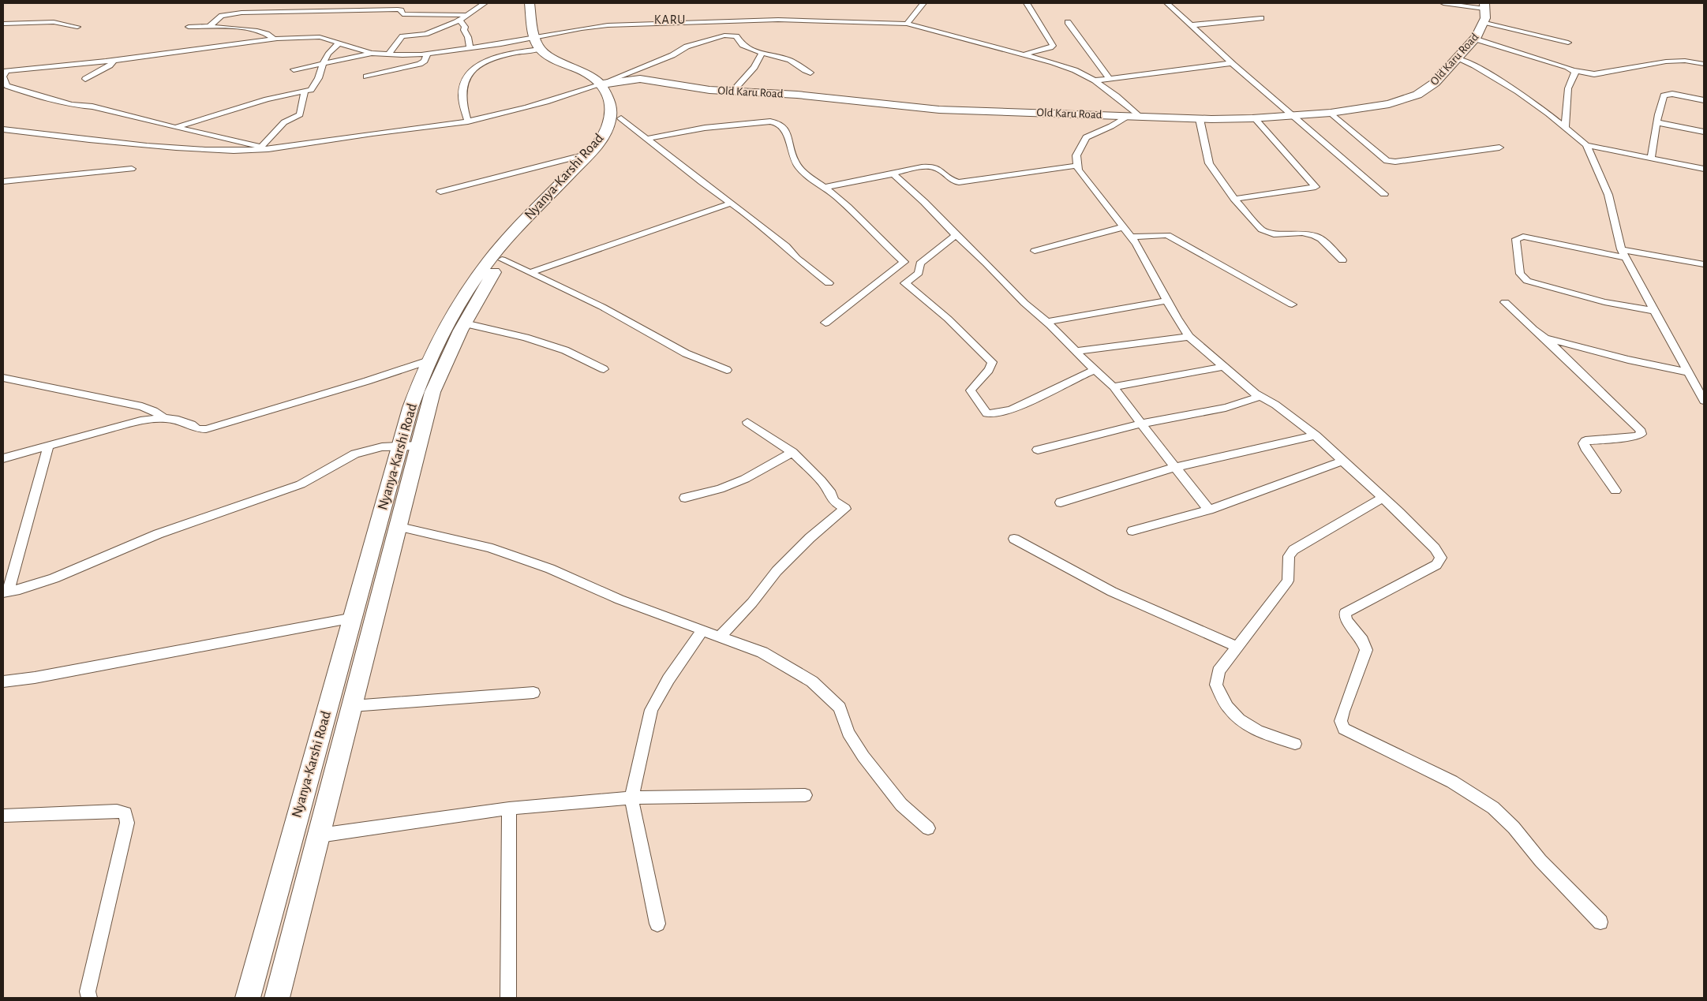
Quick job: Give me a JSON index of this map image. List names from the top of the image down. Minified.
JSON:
{"streets":{"main road":["Old Karu Road","Nyanya-Karshi Road"]},"crossings":[["Old Karu Road","Nyanya-Karshi Road"]],"districts":["KARU"]}
